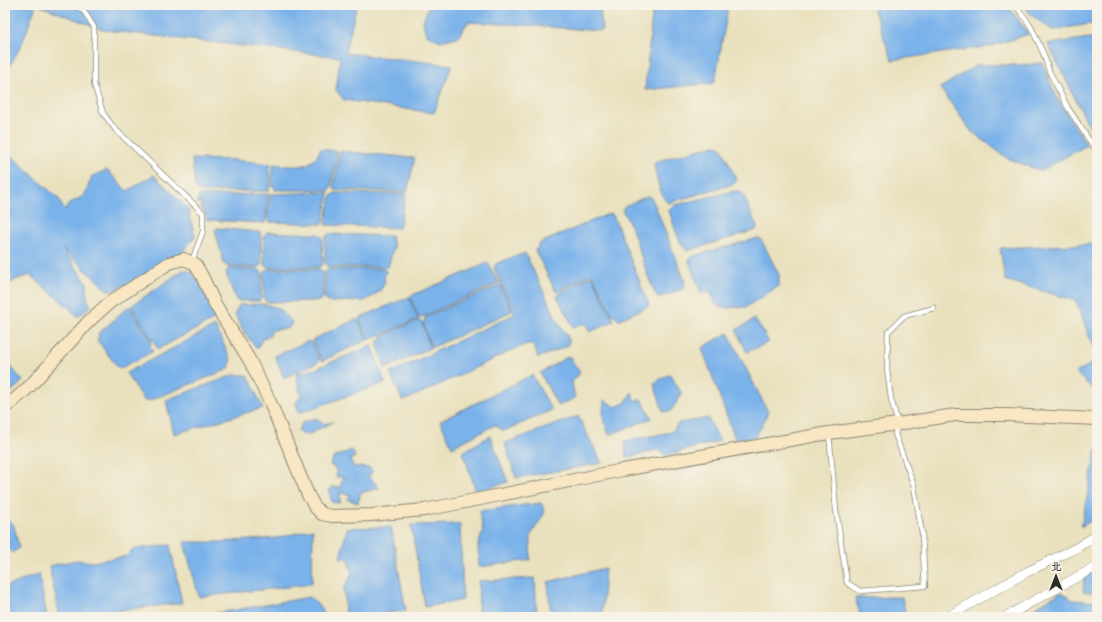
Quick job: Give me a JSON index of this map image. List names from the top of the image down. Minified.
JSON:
{"north":"top"}
